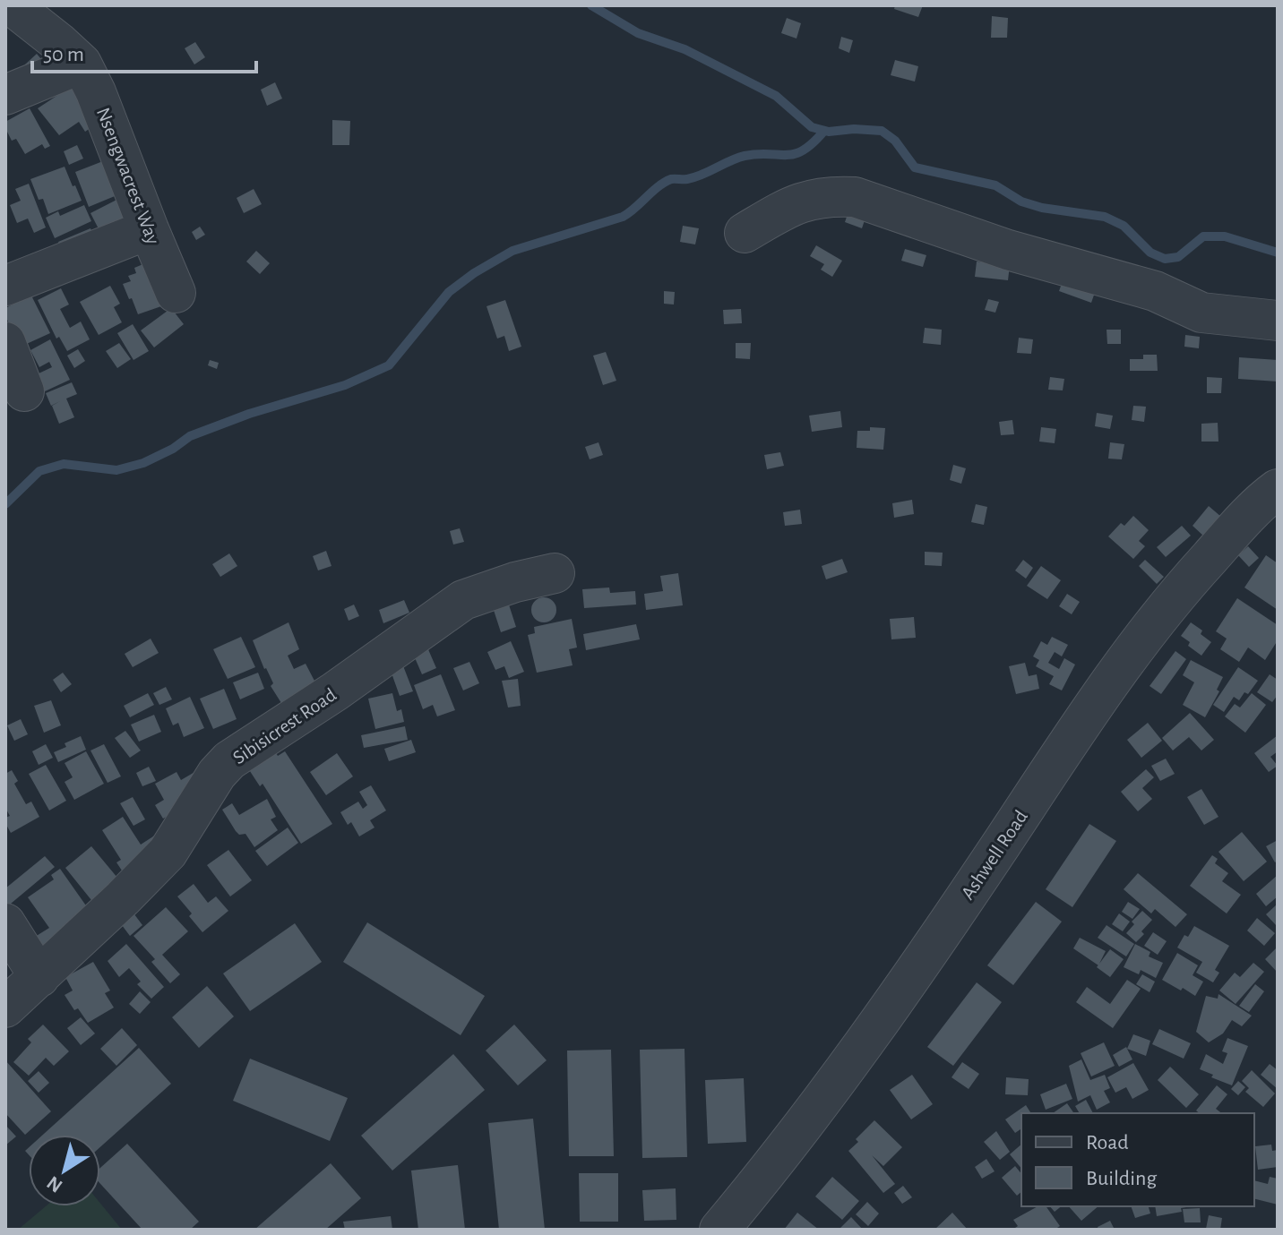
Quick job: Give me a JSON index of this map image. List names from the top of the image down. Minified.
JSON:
{"streets":{"street":["Nsengwacrest Way","Sibisicrest Road","Ashwell Road"]},"legend":["Road","Building"],"scale_bar":"50 m","north":"bottom left"}
